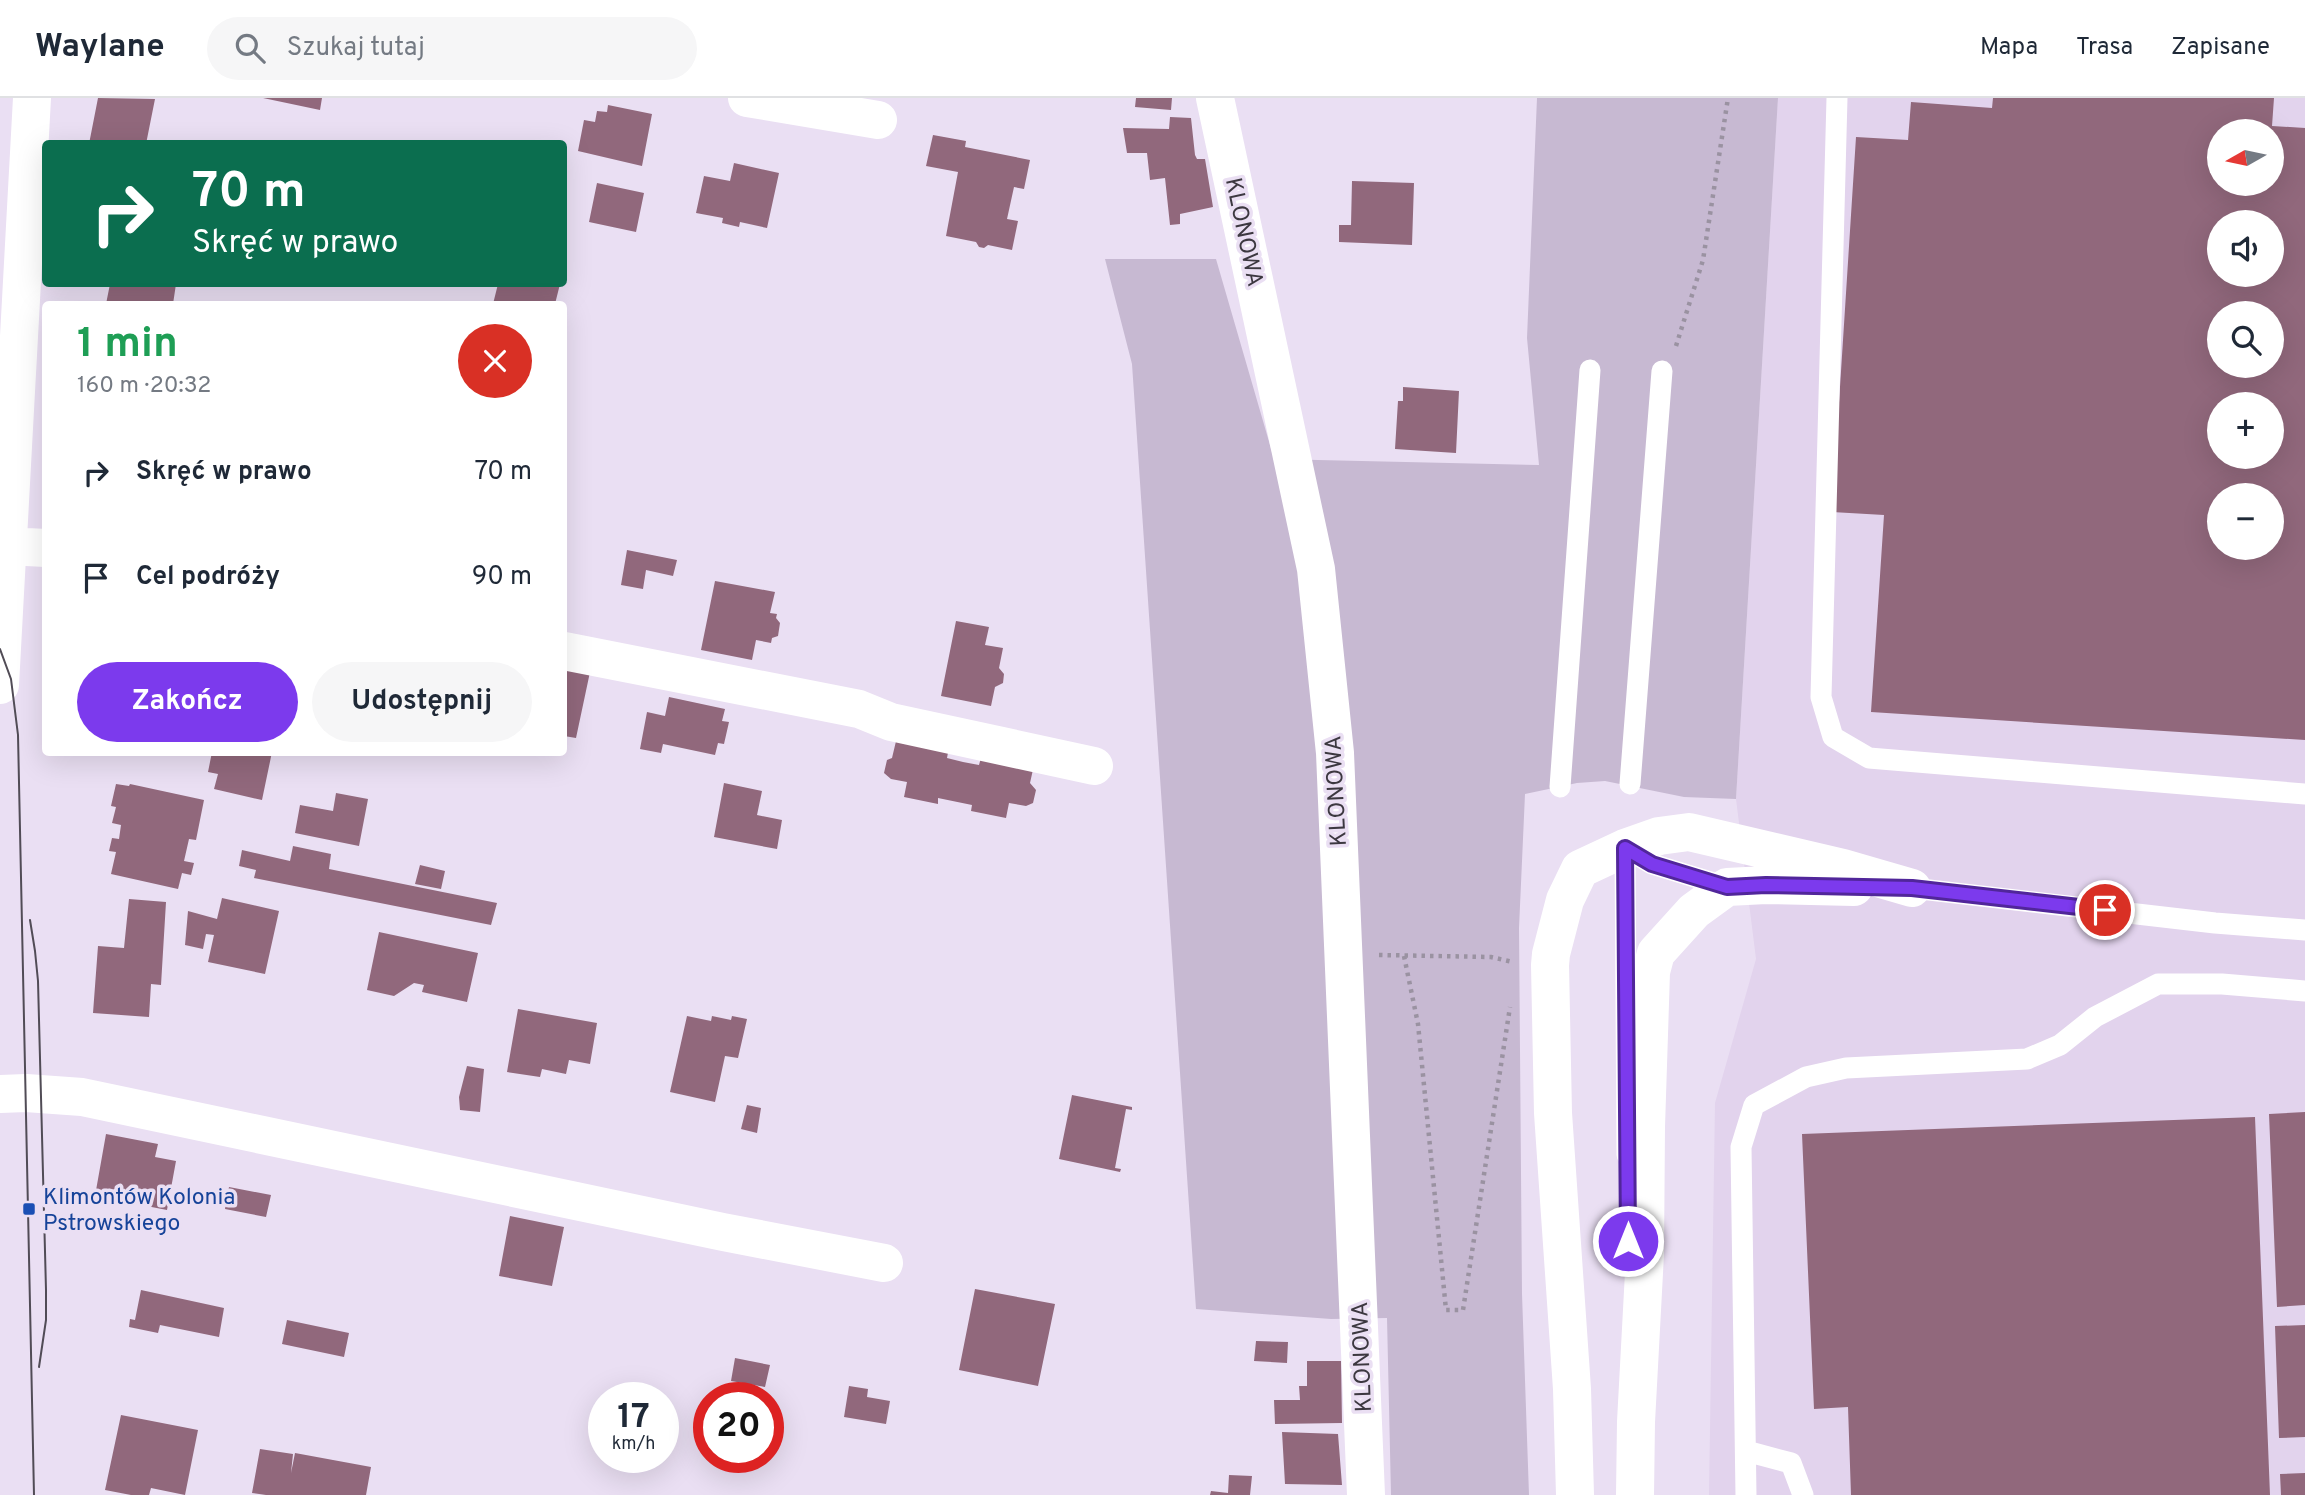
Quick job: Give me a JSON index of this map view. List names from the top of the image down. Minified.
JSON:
{"streets":{"street":["KLONOWA"]},"places":{"transit":["Klimontów Kolonia Pstrowskiego"]},"north":"left","page":{"header":"Waylane","search":"Szukaj tutaj","nav":["Mapa","Trasa","Zapisane"],"map_buttons":["+","−"],"turn":["70 m","Skręć w prawo"],"heading":["1 min","160 m · 20:32"],"list":[{"name":"Skręć w prawo","value":"70 m"},{"name":"Cel podróży","value":"90 m"}],"buttons":["Zakończ","Udostępnij"],"speed":"17 km/h","limit":"20"}}
